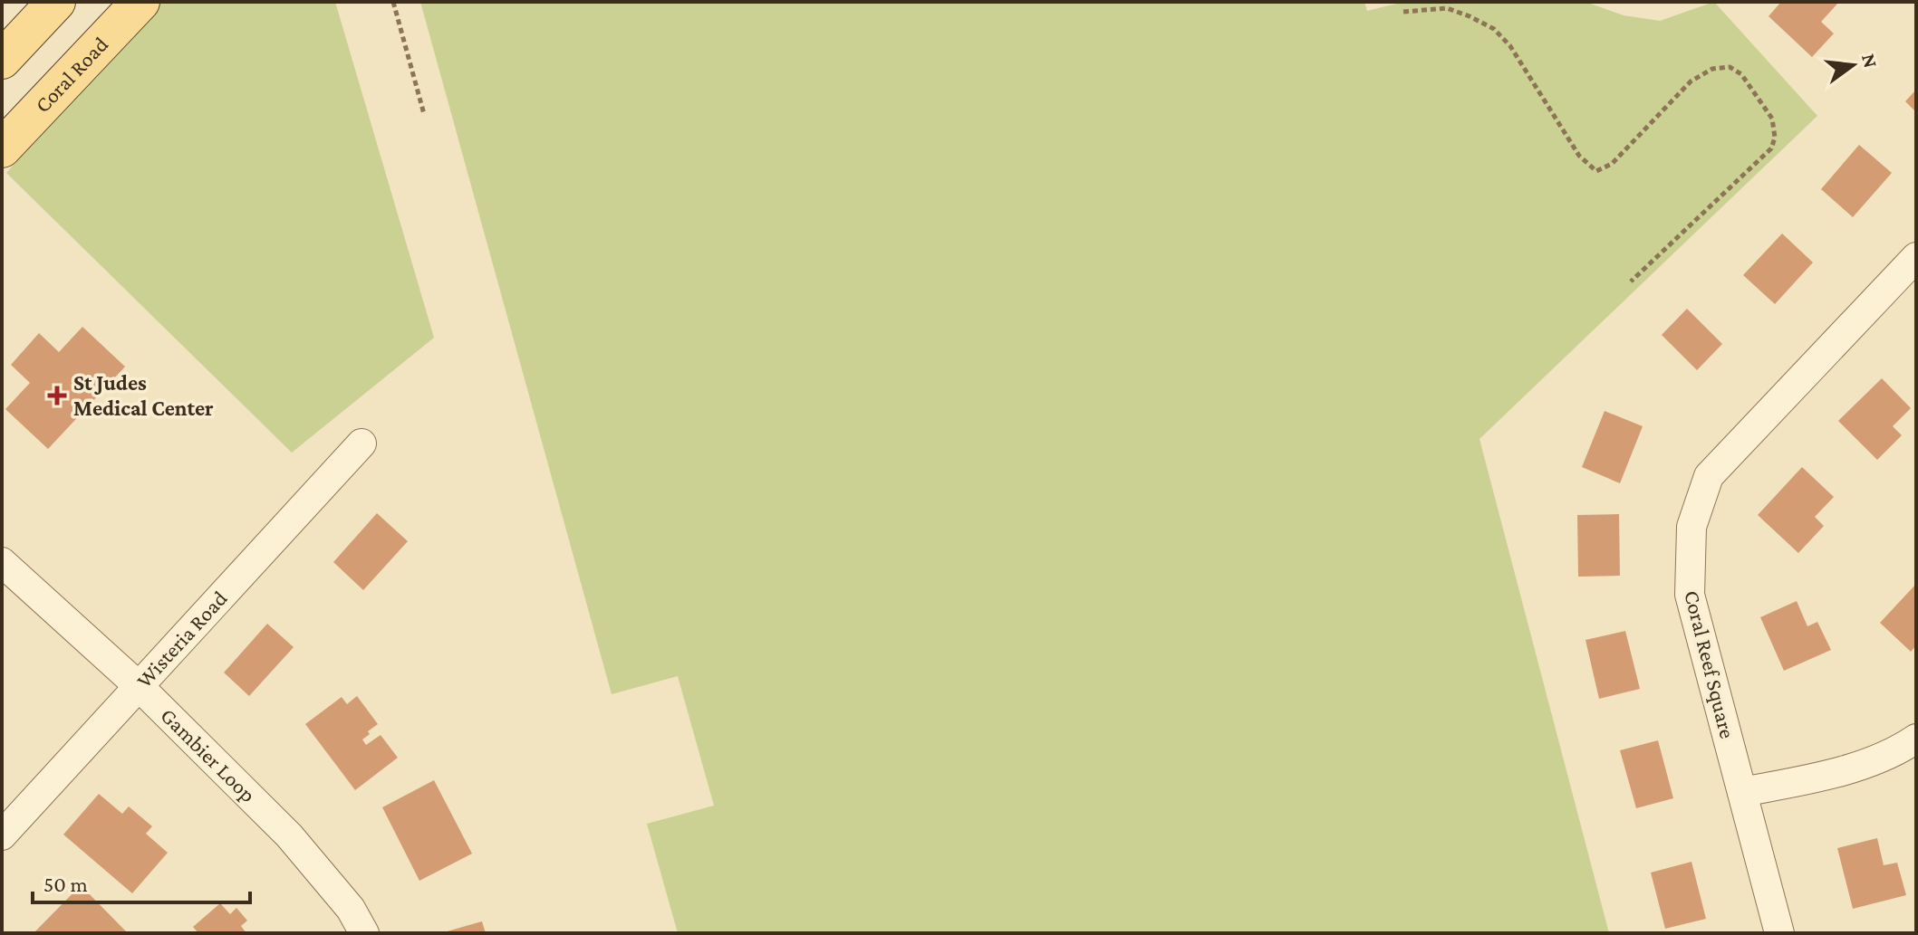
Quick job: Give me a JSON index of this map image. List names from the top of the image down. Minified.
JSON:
{"streets":{"main road":["Coral Road"],"street":["Wisteria Road","Coral Reef Square","Gambier Loop"]},"crossings":[["Wisteria Road","Gambier Loop"]],"places":{"health":["St Judes Medical Center"]},"scale_bar":"50 m","north":"right"}
